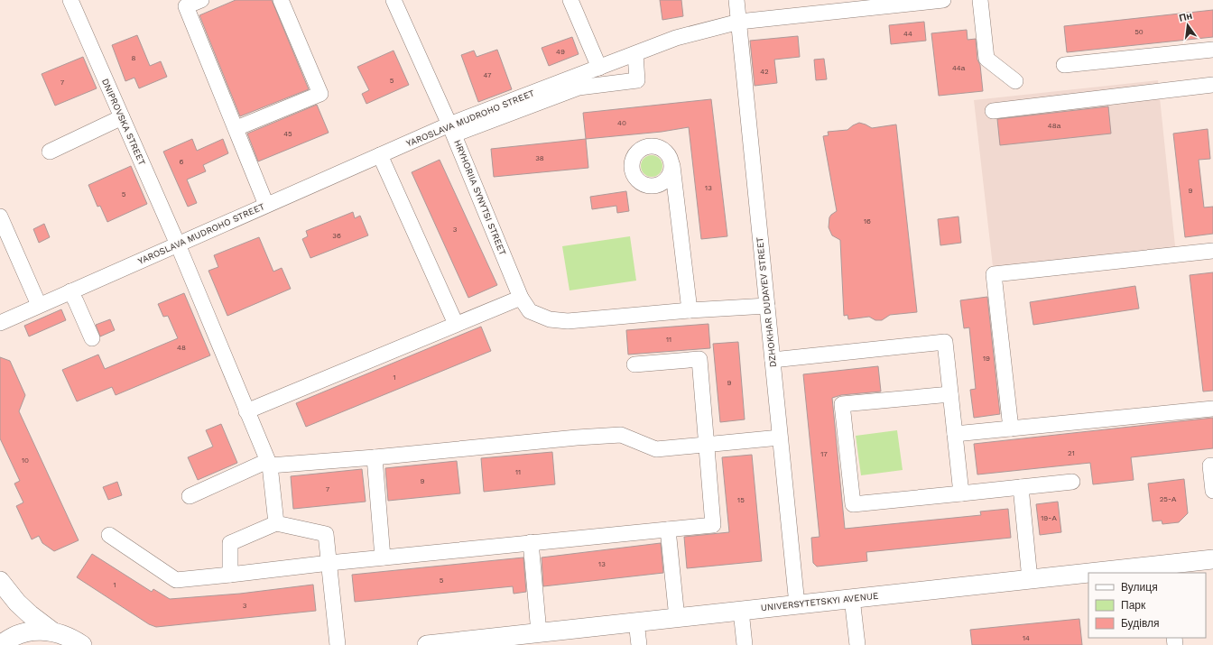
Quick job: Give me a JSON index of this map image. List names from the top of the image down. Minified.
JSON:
{"streets":{"main road":["UNIVERSYTETSKYI AVENUE"],"street":["YAROSLAVA MUDROHO STREET","DNIPROVSKA STREET","HRYHORIIA SYNYTSI STREET","DZHOKHAR DUDAYEV STREET"]},"crossings":[["YAROSLAVA MUDROHO STREET","DNIPROVSKA STREET"],["YAROSLAVA MUDROHO STREET","HRYHORIIA SYNYTSI STREET"],["YAROSLAVA MUDROHO STREET","DZHOKHAR DUDAYEV STREET"],["HRYHORIIA SYNYTSI STREET","DZHOKHAR DUDAYEV STREET"],["DZHOKHAR DUDAYEV STREET","UNIVERSYTETSKYI AVENUE"]],"house_numbers":["50","44","49","8","44а","42","47","5","7","40","48а","45","38","6","13","9","5","16","3","36","11","48","19","1","9","21","17","10","11","9","7","25-А","15","19-А","13","5","1","3","14"],"legend":["Вулиця","Парк","Будівля"],"north":"top"}
